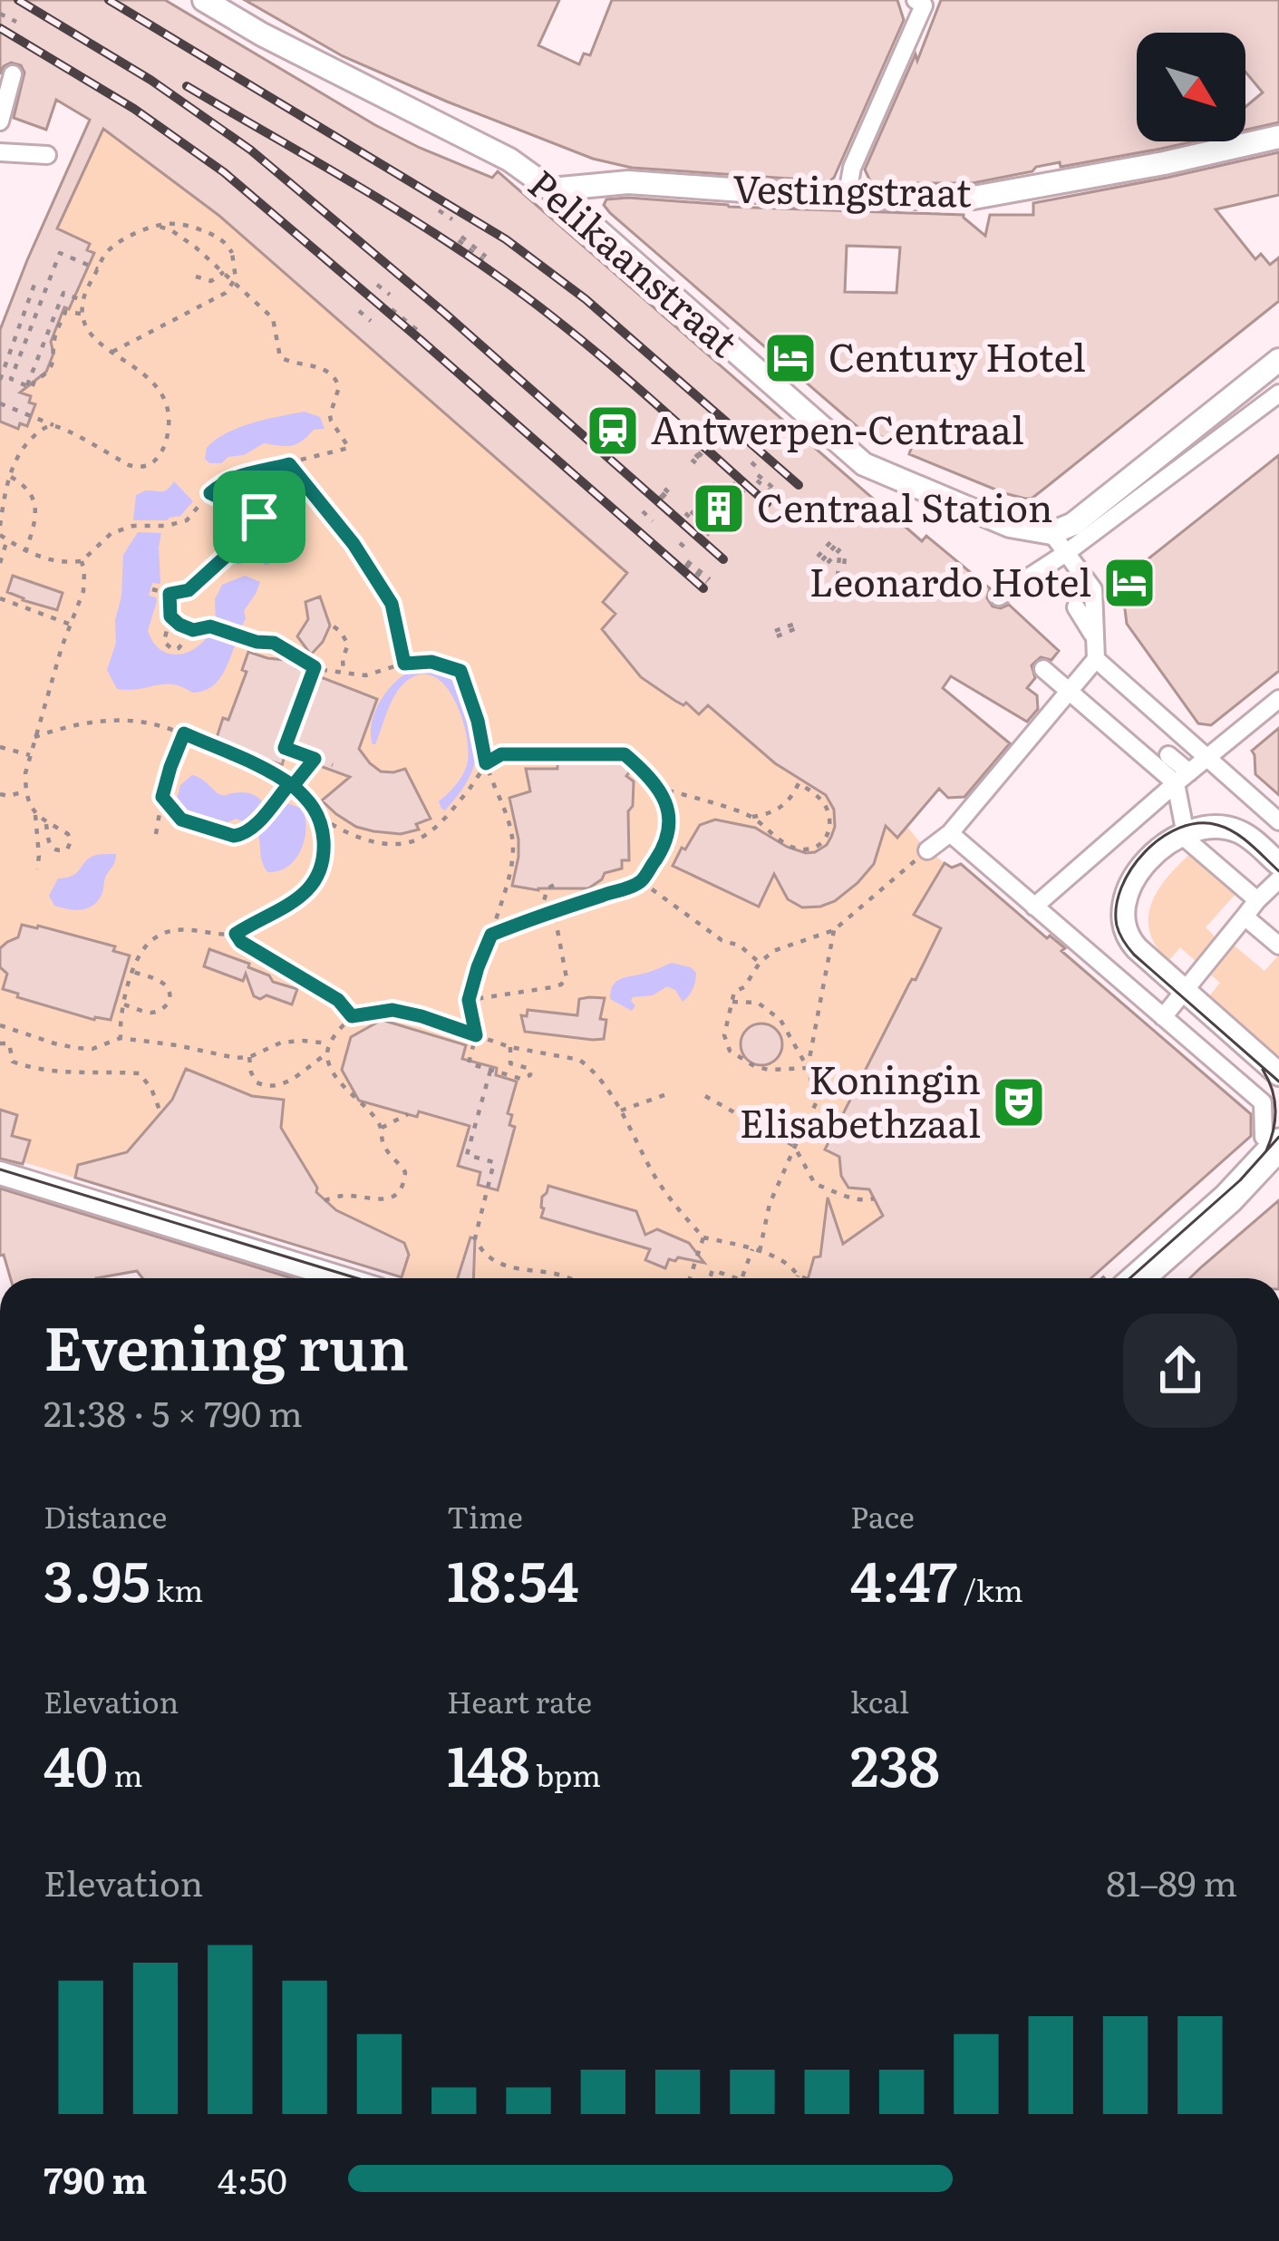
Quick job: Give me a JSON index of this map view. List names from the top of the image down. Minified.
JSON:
{"streets":{"street":["Vestingstraat","Pelikaanstraat"]},"crossings":[["Vestingstraat","Pelikaanstraat"]],"places":{"hotel":["Century Hotel","Leonardo Hotel"],"station":["Antwerpen-Centraal"],"building":["Centraal Station"],"theatre":["Koningin Elisabethzaal"]},"north":"bottom right","page":{"heading":["Evening run","21:38 · 5 × 790 m"],"stats":[["Distance","3.95 km"],["Time","18:54"],["Pace","4:47 /km"],["Elevation","40 m"],["Heart rate","148 bpm"],["kcal","238"]],"chart":["Elevation","81–89 m"],"list":[{"name":"790 m","note":"4:50"}]}}
